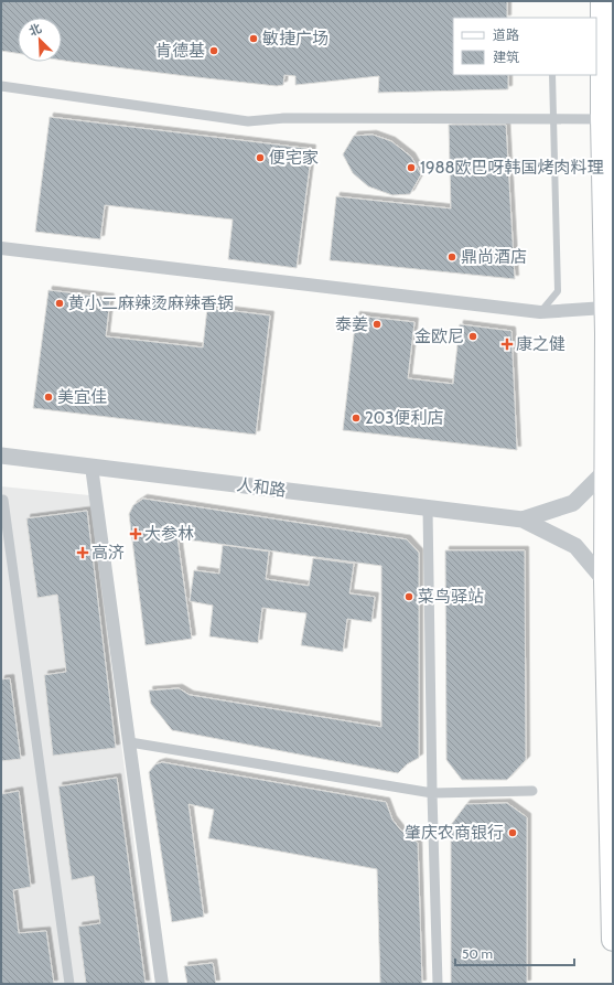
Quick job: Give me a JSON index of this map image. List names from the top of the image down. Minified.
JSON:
{"streets":{"street":["人和路"]},"places":{"other":["敏捷广场","肯德基","便宅家","1988欧巴呀韩国烤肉料理","鼎尚酒店","黄小二麻辣烫麻辣香锅","泰姜","金欧尼","美宜佳","203便利店","菜鸟驿站","肇庆农商银行"],"health":["康之健","大参林","高济"]},"legend":["道路","建筑"],"scale_bar":"50 m","north":"top left"}
